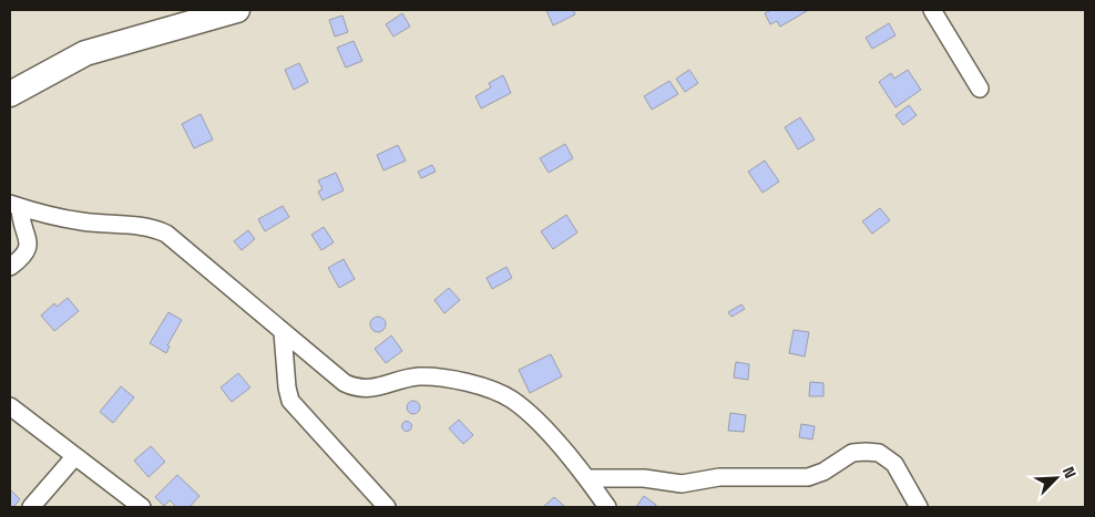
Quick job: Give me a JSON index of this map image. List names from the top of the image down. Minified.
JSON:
{"north":"top right"}
